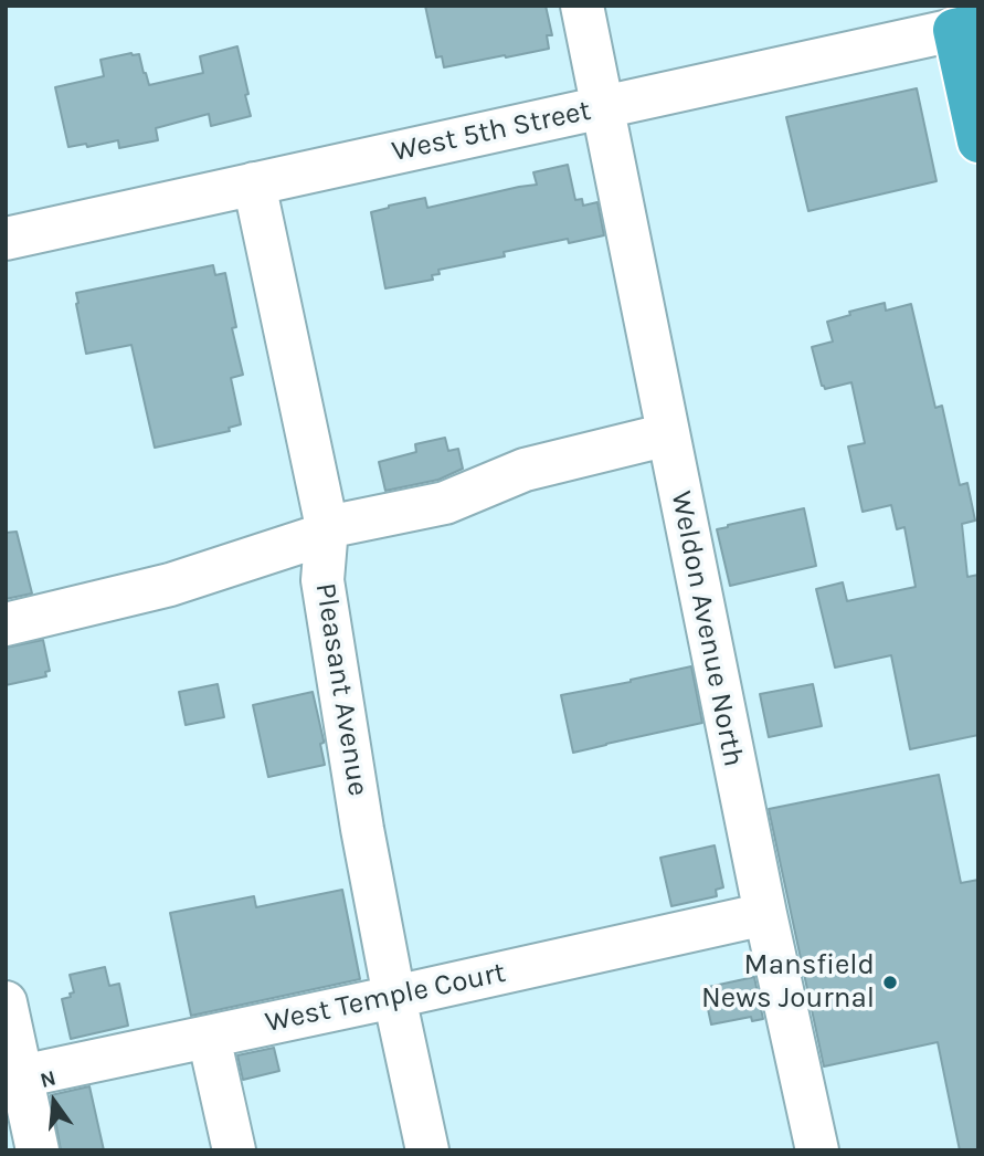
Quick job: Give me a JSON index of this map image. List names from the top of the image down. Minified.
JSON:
{"streets":{"street":["West 5th Street","Weldon Avenue North","Pleasant Avenue","West Temple Court"]},"crossings":[["West 5th Street","Weldon Avenue North"],["West 5th Street","Pleasant Avenue"],["Weldon Avenue North","West Temple Court"],["Pleasant Avenue","West Temple Court"]],"places":["Mansfield News Journal"],"north":"top"}
